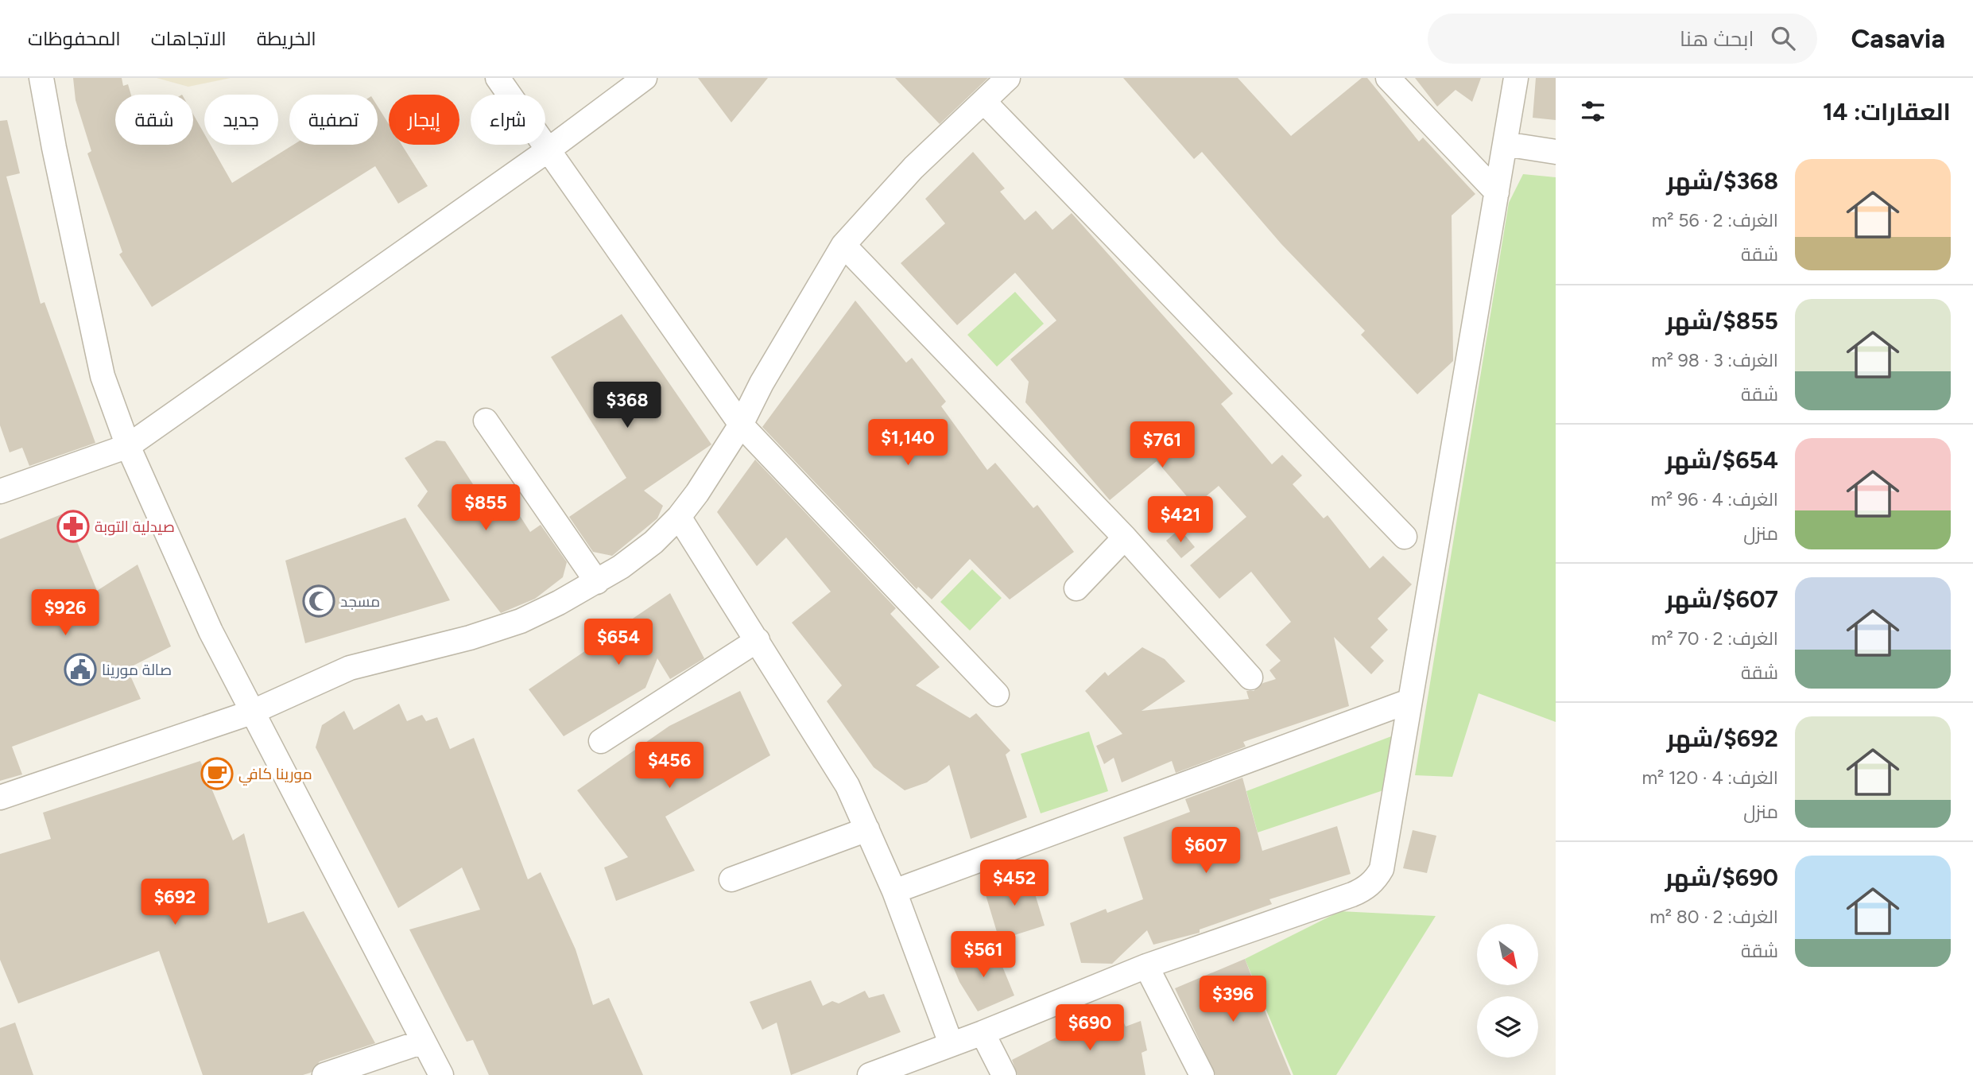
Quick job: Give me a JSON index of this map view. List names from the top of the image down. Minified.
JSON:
{"places":{"pharmacy":["صيدلية التوبة"],"mosque":["مسجد"],"public building":["صالة مورينا"],"cafe":["مورينا كافي"]},"north":"bottom right","page":{"header":"Casavia","search":"ابحث هنا","nav":["الخريطة","الاتجاهات","المحفوظات"],"heading":"العقارات: 14","chip":["شراء","إيجار","تصفية","جديد","شقة"],"list":[{"name":"$368/شهر","note":"الغرف: 2 · 56 m² · شقة"},{"name":"$855/شهر","note":"الغرف: 3 · 98 m² · شقة"},{"name":"$654/شهر","note":"الغرف: 4 · 96 m² · منزل"},{"name":"$607/شهر","note":"الغرف: 2 · 70 m² · شقة"},{"name":"$692/شهر","note":"الغرف: 4 · 120 m² · منزل"},{"name":"$690/شهر","note":"الغرف: 2 · 80 m² · شقة"}],"price":["$368","$1,140","$761","$855","$421","$926","$654","$456","$607","$452","$692","$561","$396","$690"]}}
